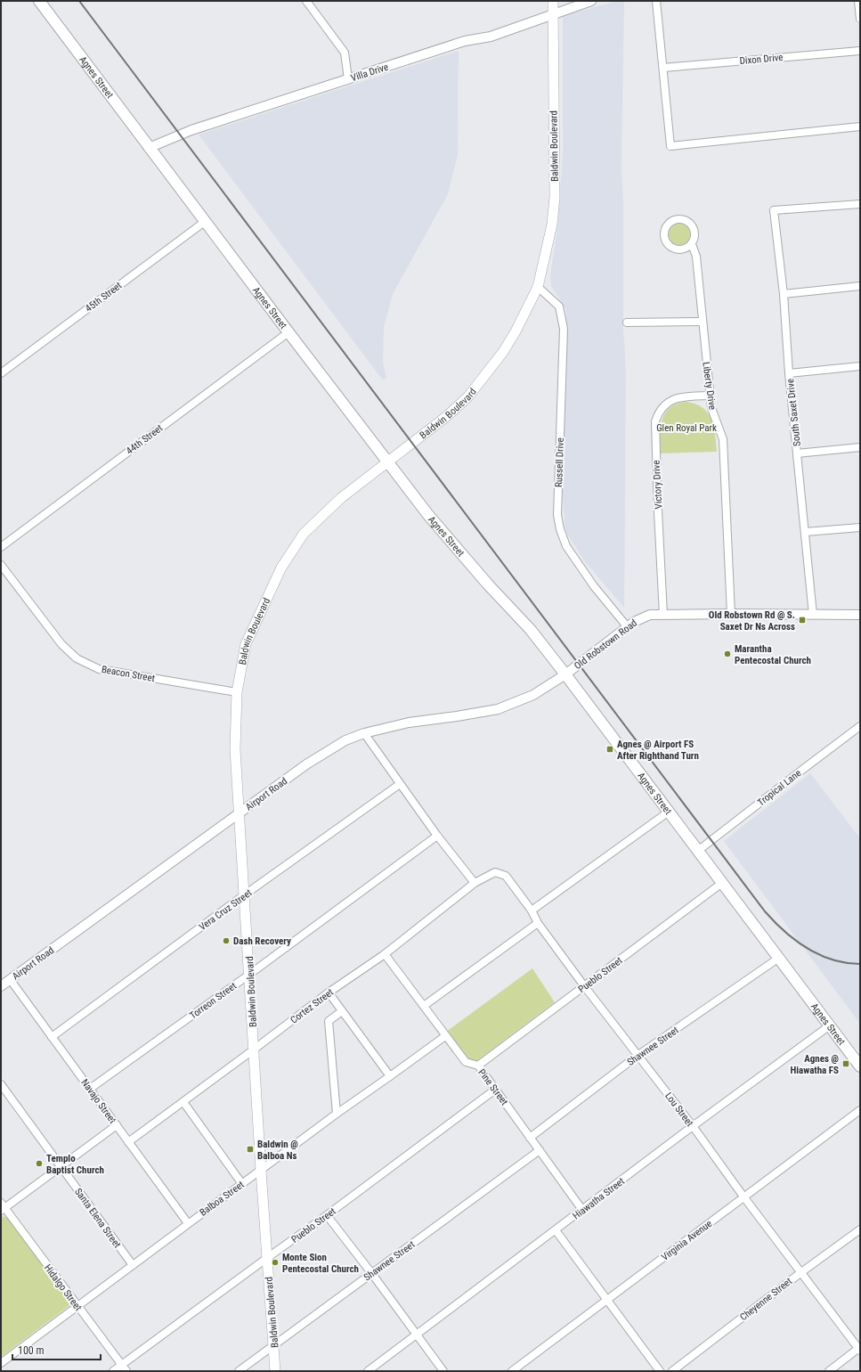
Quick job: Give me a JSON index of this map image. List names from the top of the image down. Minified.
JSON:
{"streets":{"main road":["Agnes Street","Baldwin Boulevard"],"street":["Dixon Drive","Villa Drive","45th Street","Liberty Drive","South Saxet Drive","44th Street","Russell Drive","Victory Drive","Old Robstown Road","Beacon Street","Tropical Lane","Airport Road","Vera Cruz Street","Pueblo Street","Torreon Street","Cortez Street","Shawnee Street","Pine Street","Navajo Street","Lou Street","Balboa Street","Hiawatha Street","Santa Elena Street","Virginia Avenue","Hidalgo Street","Cheyenne Street"]},"crossings":[["Villa Drive","Agnes Street"],["Villa Drive","Baldwin Boulevard"],["Agnes Street","Baldwin Boulevard"],["Agnes Street","45th Street"],["Agnes Street","44th Street"],["Agnes Street","Old Robstown Road"],["Agnes Street","Tropical Lane"],["Agnes Street","Airport Road"],["Agnes Street","Pueblo Street"],["Agnes Street","Shawnee Street"],["Agnes Street","Hiawatha Street"],["Baldwin Boulevard","Russell Drive"],["Baldwin Boulevard","Beacon Street"],["Baldwin Boulevard","Airport Road"],["Baldwin Boulevard","Vera Cruz Street"],["Baldwin Boulevard","Pueblo Street"],["Baldwin Boulevard","Torreon Street"],["Baldwin Boulevard","Cortez Street"],["Baldwin Boulevard","Shawnee Street"],["Baldwin Boulevard","Balboa Street"],["Liberty Drive","Victory Drive"],["Liberty Drive","Old Robstown Road"],["South Saxet Drive","Old Robstown Road"],["Russell Drive","Old Robstown Road"],["Victory Drive","Old Robstown Road"],["Old Robstown Road","Airport Road"],["Airport Road","Navajo Street"],["Vera Cruz Street","Navajo Street"],["Pueblo Street","Pine Street"],["Pueblo Street","Lou Street"],["Pueblo Street","Hidalgo Street"],["Torreon Street","Navajo Street"],["Cortez Street","Pine Street"],["Cortez Street","Navajo Street"],["Cortez Street","Lou Street"],["Shawnee Street","Pine Street"],["Shawnee Street","Lou Street"],["Pine Street","Balboa Street"],["Pine Street","Hiawatha Street"],["Navajo Street","Balboa Street"],["Lou Street","Hiawatha Street"],["Lou Street","Virginia Avenue"],["Lou Street","Cheyenne Street"],["Balboa Street","Santa Elena Street"],["Balboa Street","Hidalgo Street"]],"parks":["Glen Royal Park"],"places":{"transit":["Old Robstown Rd @ S. Saxet Dr Ns Across","Agnes @ Airport FS After Righthand Turn","Agnes @ Hiawatha FS","Baldwin @ Balboa Ns"],"other":["Marantha Pentecostal Church","Dash Recovery","Templo Baptist Church","Monte Sion Pentecostal Church"]},"scale_bar":"100 m"}
